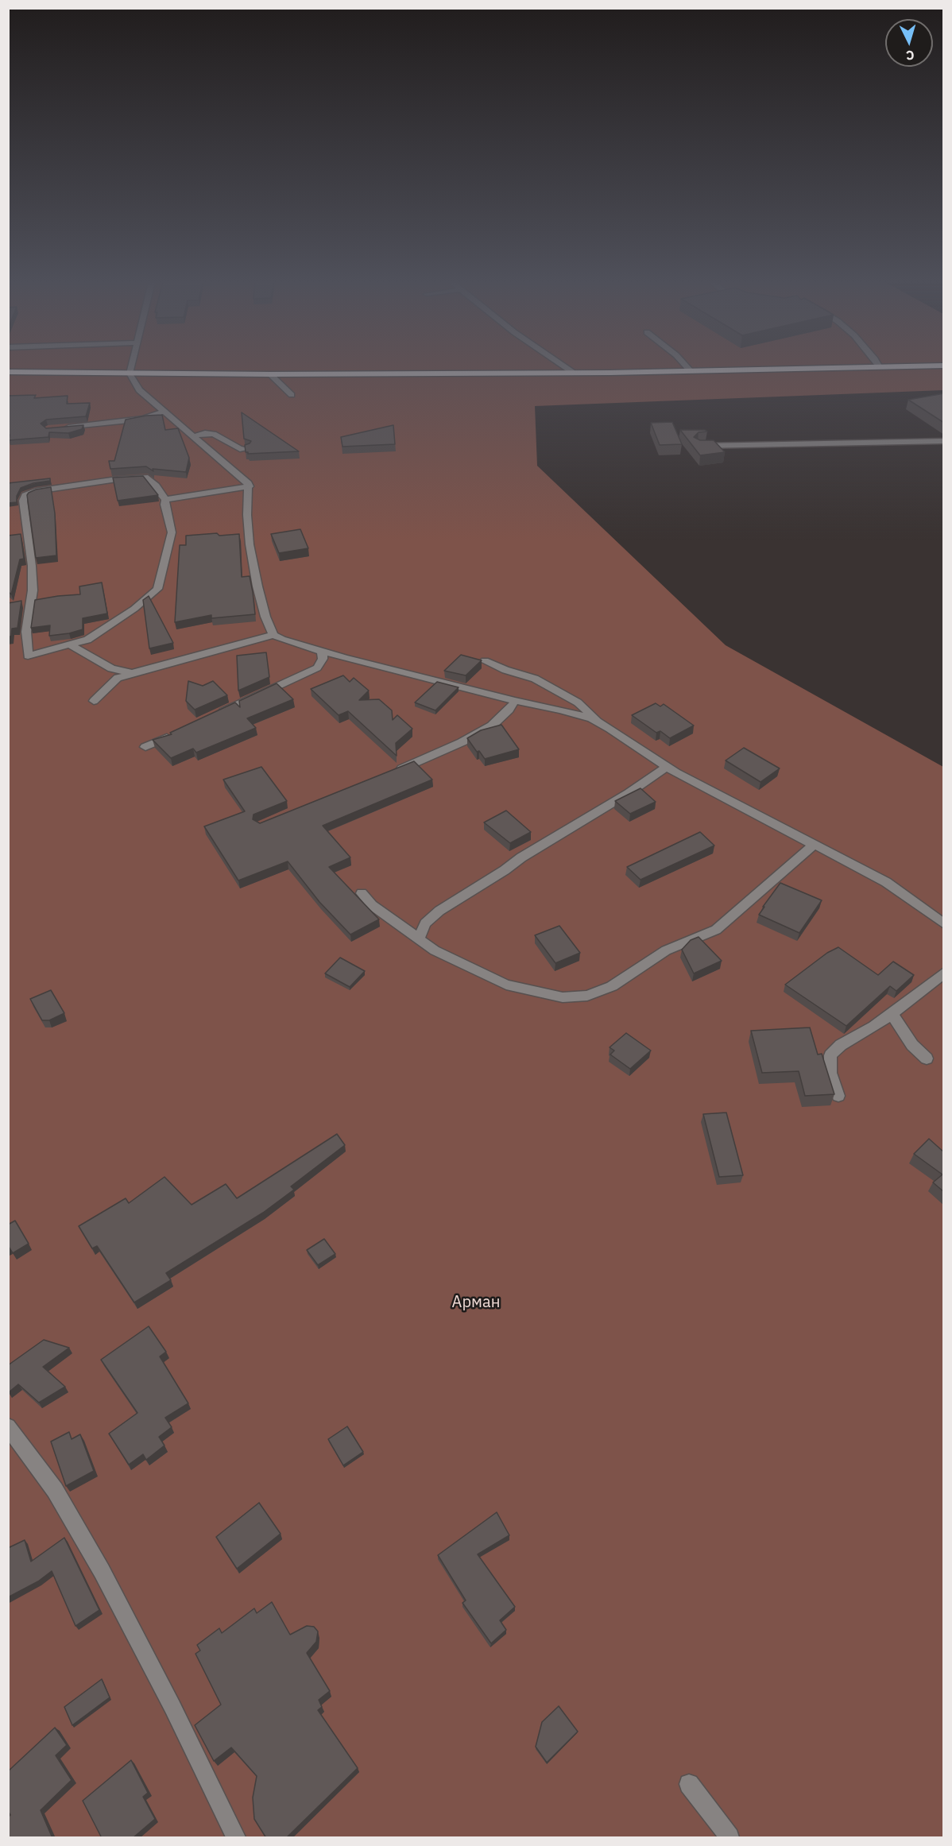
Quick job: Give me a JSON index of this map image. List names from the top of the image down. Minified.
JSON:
{"parks":["Арман"],"north":"bottom"}
